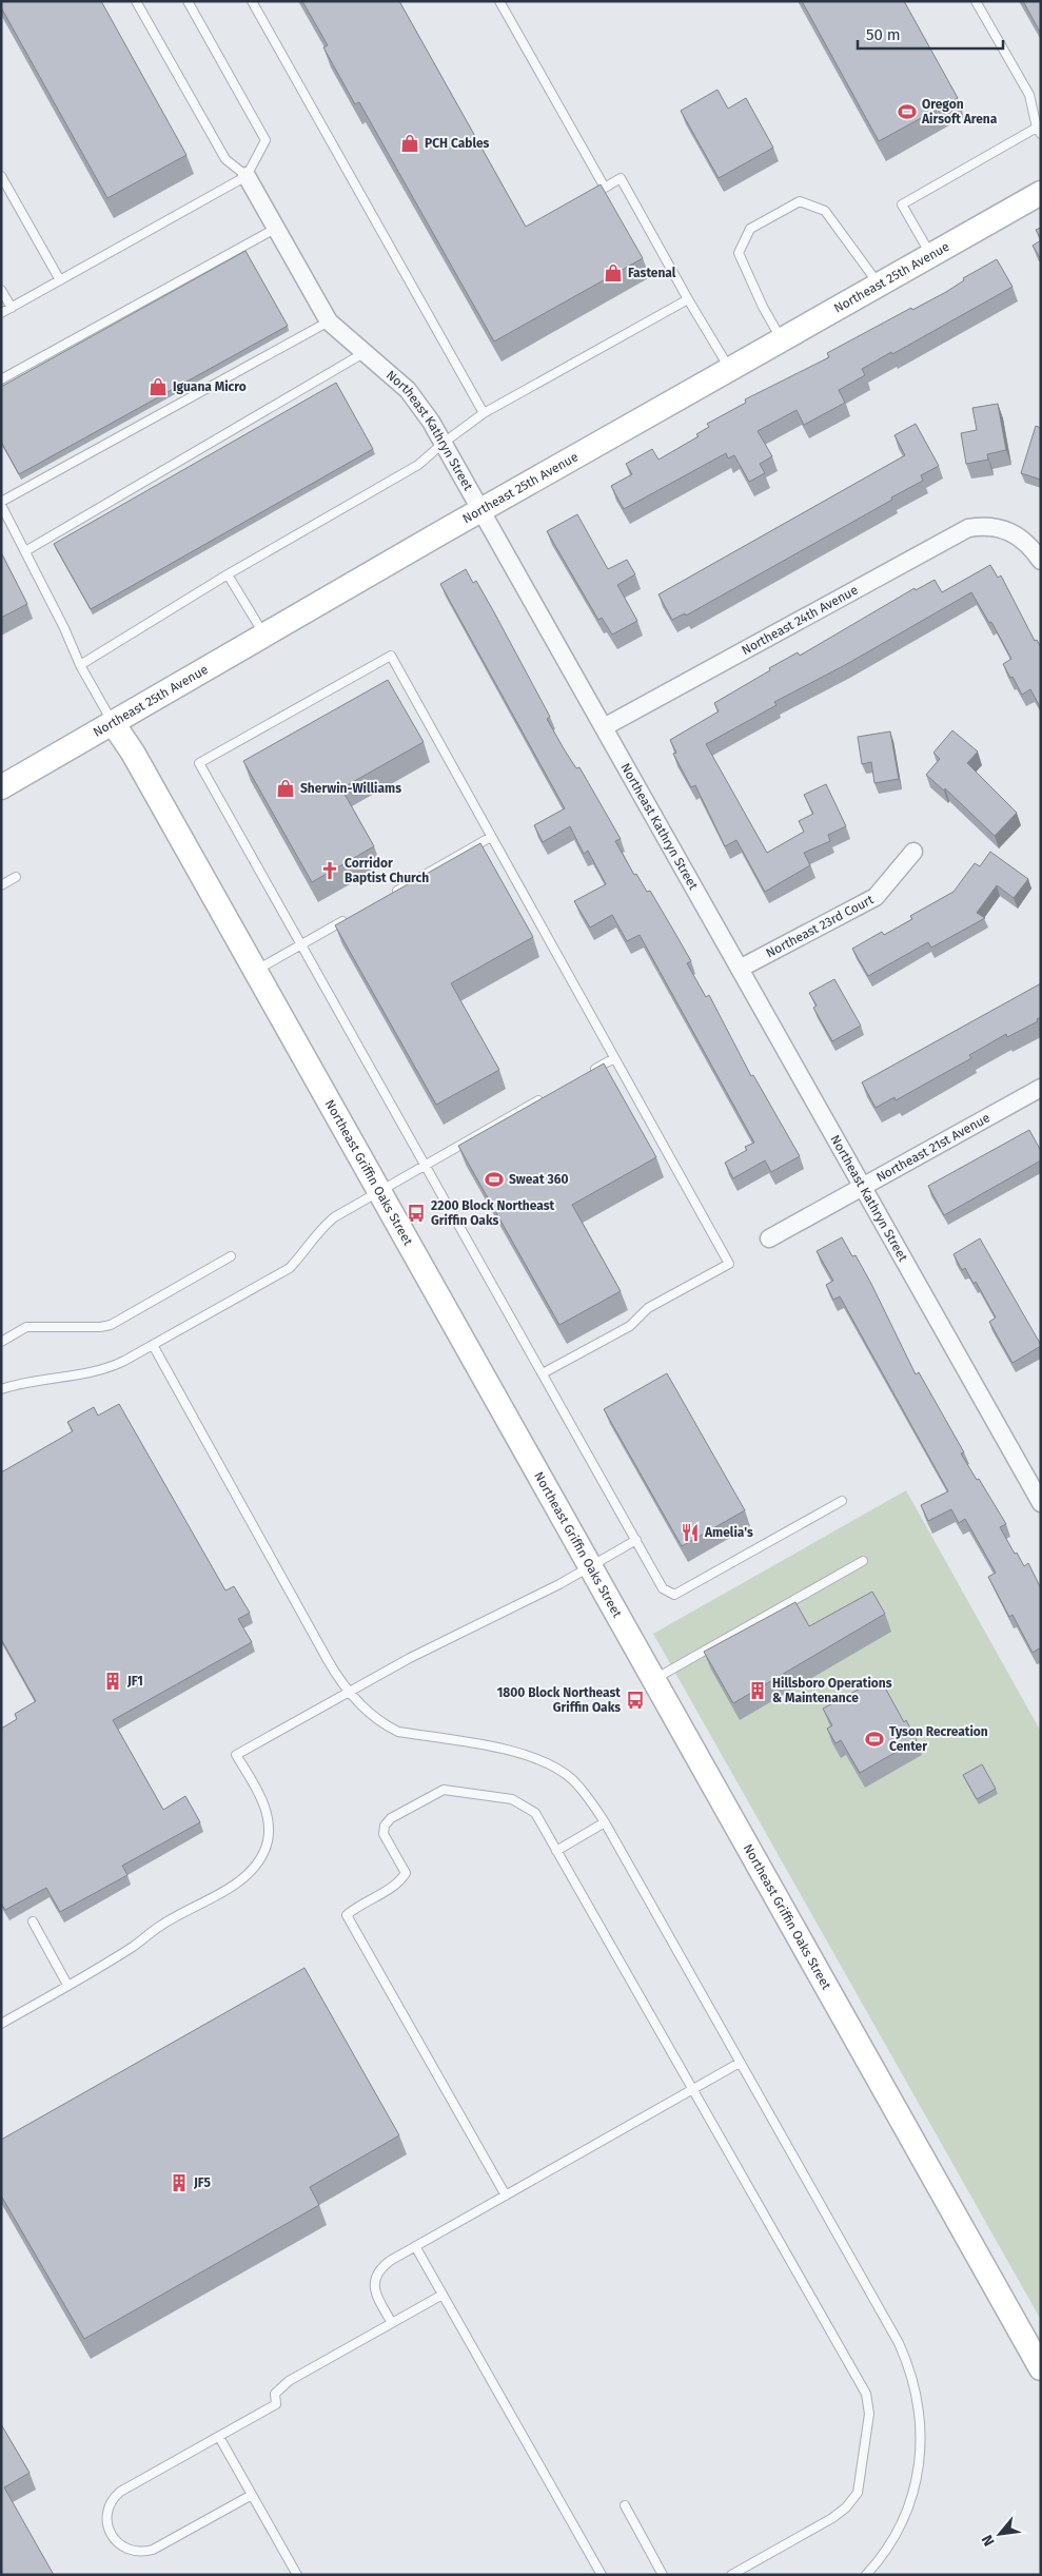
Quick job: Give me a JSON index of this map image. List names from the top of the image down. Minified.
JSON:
{"streets":{"street":["Northeast 25th Avenue","Northeast Kathryn Street","Northeast 24th Avenue","Northeast 23rd Court","Northeast 21st Avenue","Northeast Griffin Oaks Street"]},"crossings":[["Northeast 25th Avenue","Northeast Kathryn Street"],["Northeast 25th Avenue","Northeast Griffin Oaks Street"],["Northeast Kathryn Street","Northeast 24th Avenue"],["Northeast Kathryn Street","Northeast 23rd Court"],["Northeast Kathryn Street","Northeast 21st Avenue"]],"places":{"sports":["Oregon Airsoft Arena","Sweat 360","Tyson Recreation Center"],"shop":["PCH Cables","Fastenal","Iguana Micro","Sherwin-Williams"],"church":["Corridor Baptist Church"],"bus stop":["2200 Block Northeast Griffin Oaks","1800 Block Northeast Griffin Oaks"],"restaurant":["Amelia's"],"building":["JF1","Hillsboro Operations & Maintenance","JF5"]},"scale_bar":"50 m","north":"bottom left"}
